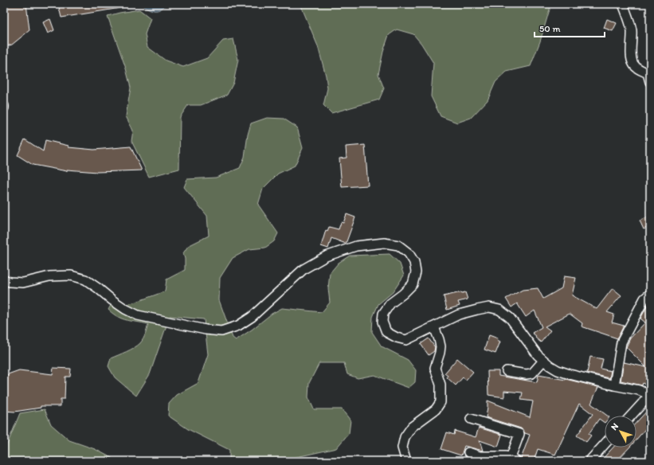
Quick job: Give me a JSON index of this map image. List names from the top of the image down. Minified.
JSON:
{"scale_bar":"50 m","north":"top left"}
